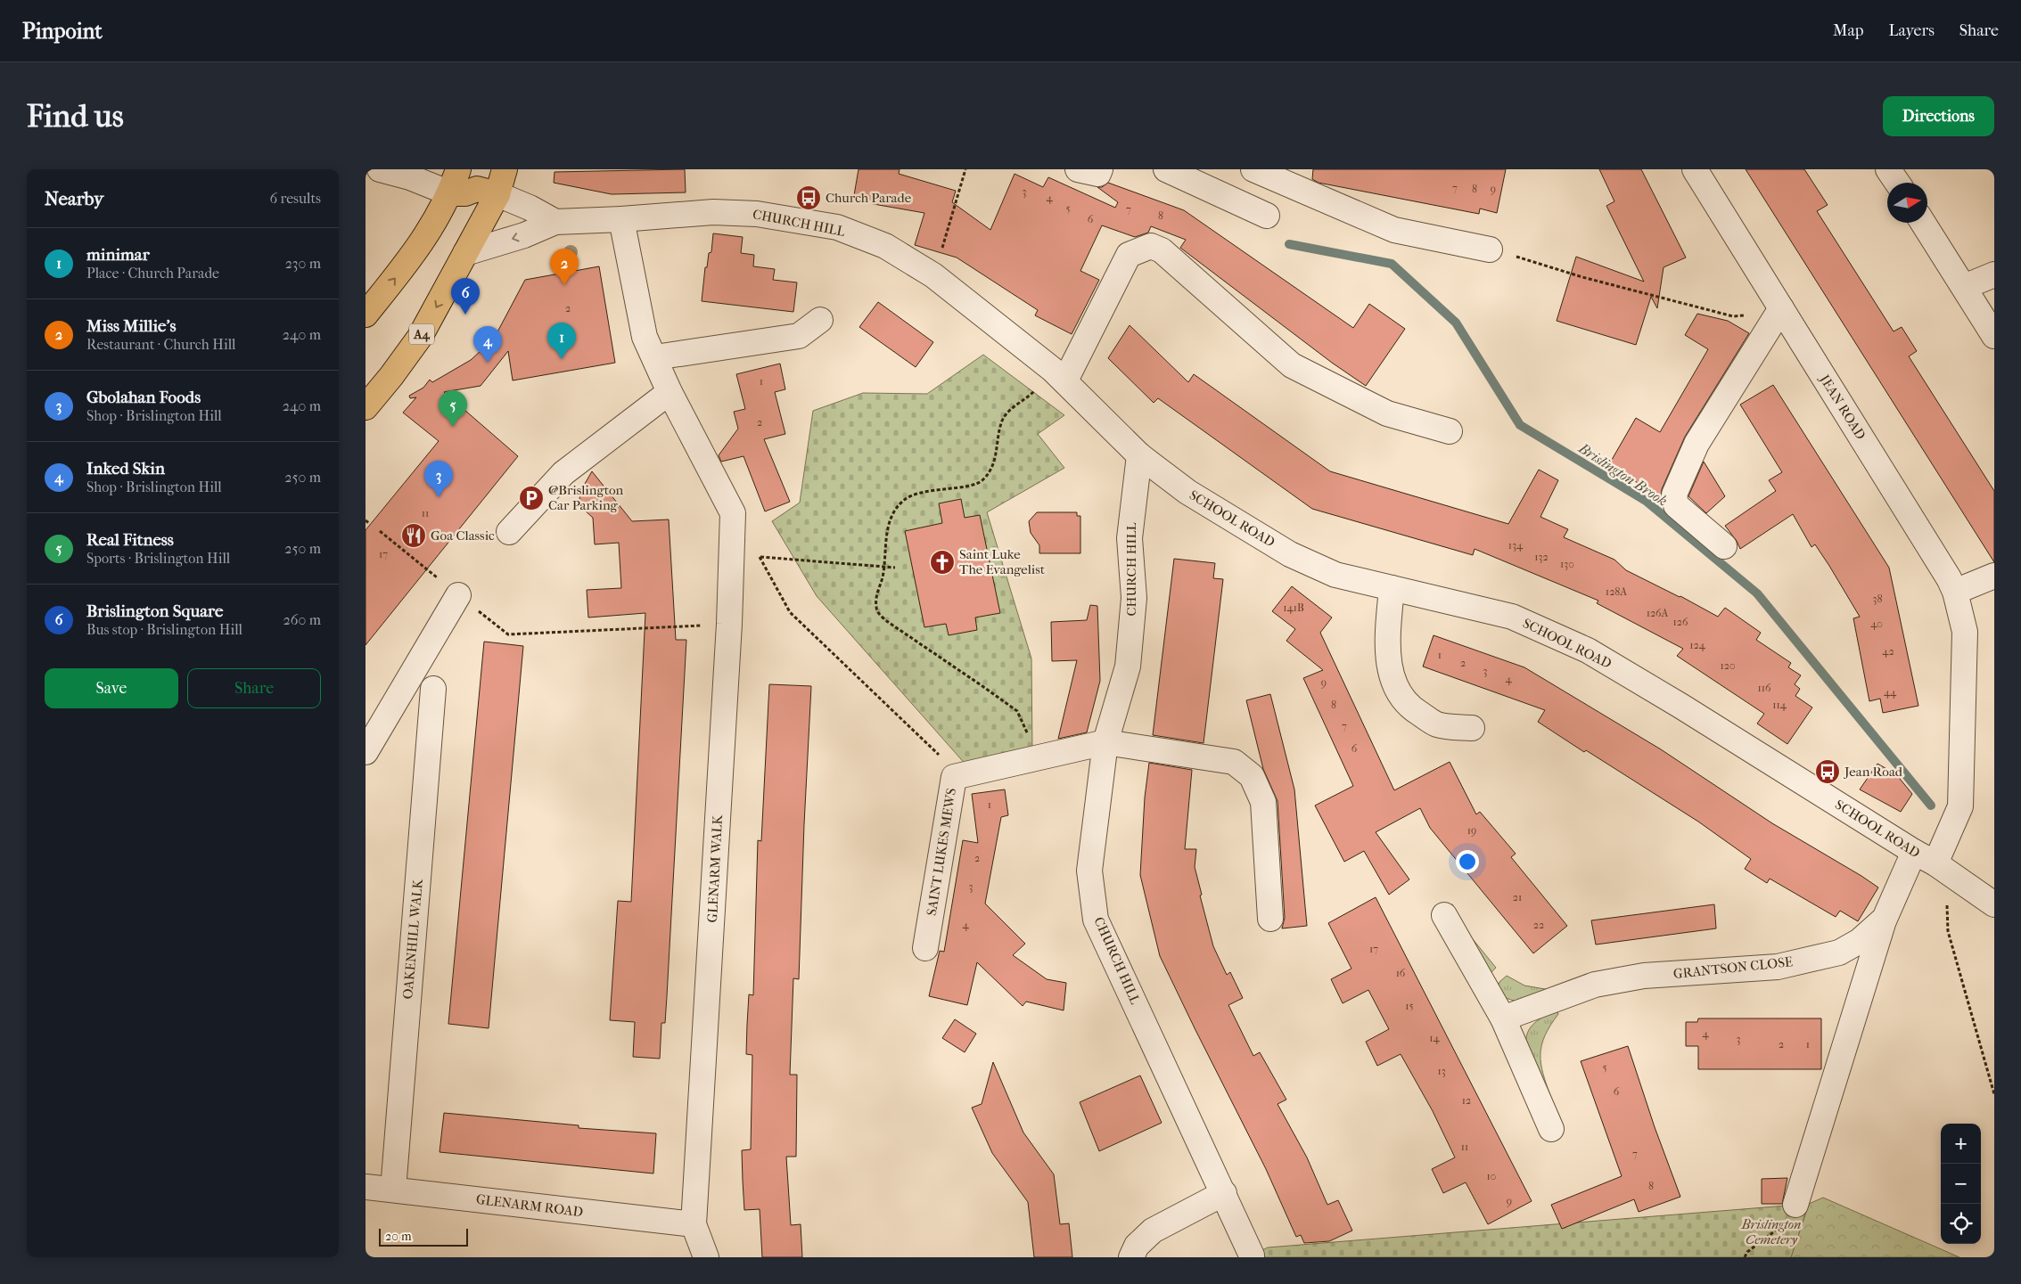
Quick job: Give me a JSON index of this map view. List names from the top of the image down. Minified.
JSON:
{"streets":{"highway":["A4"],"street":["CHURCH HILL","JEAN ROAD","SCHOOL ROAD","SAINT LUKES MEWS","GLENARM WALK","OAKENHILL WALK","GRANTSON CLOSE","GLENARM ROAD"]},"crossings":[["CHURCH HILL","A4"],["CHURCH HILL","SCHOOL ROAD"],["CHURCH HILL","SAINT LUKES MEWS"],["JEAN ROAD","SCHOOL ROAD"],["SCHOOL ROAD","GRANTSON CLOSE"],["GLENARM WALK","GLENARM ROAD"],["OAKENHILL WALK","GLENARM ROAD"]],"water":["Brislington Brook"],"parks":["Brislington Cemetery"],"places":{"bus stop":["Church Parade","Jean Road"],"parking":["@Brislington Car Parking"],"restaurant":["Goa Classic"],"church":["Saint Luke The Evangelist"]},"house_numbers":["7","8","9","3","4","5","7","8","6","2","1","2","11","134","17","132","130","128A","38","141B","126A","126","40","124","42","1","2","120","3","4","9","116","44","8","114","7","6","1","19","2","3","21","4","22","17","16","15","4","14","3","2","1","5","13","6","12","11","7","10","8","9"],"scale_bar":"20 m","north":"right","page":{"header":"Pinpoint","nav":["Map","Layers","Share"],"buttons":["Directions",["Save","Share"]],"title":"Find us","heading":["Nearby","6 results"],"list":[{"mark":"1","name":"minimar","note":"Place · Church Parade","value":"230 m"},{"mark":"2","name":"Miss Millie's","note":"Restaurant · Church Hill","value":"240 m"},{"mark":"3","name":"Gbolahan Foods","note":"Shop · Brislington Hill","value":"240 m"},{"mark":"4","name":"Inked Skin","note":"Shop · Brislington Hill","value":"250 m"},{"mark":"5","name":"Real Fitness","note":"Sports · Brislington Hill","value":"250 m"},{"mark":"6","name":"Brislington Square","note":"Bus stop · Brislington Hill","value":"260 m"}],"pins":["2","6","1","4","5","3"],"map_buttons":["+","−"],"scale":"20 m"}}
